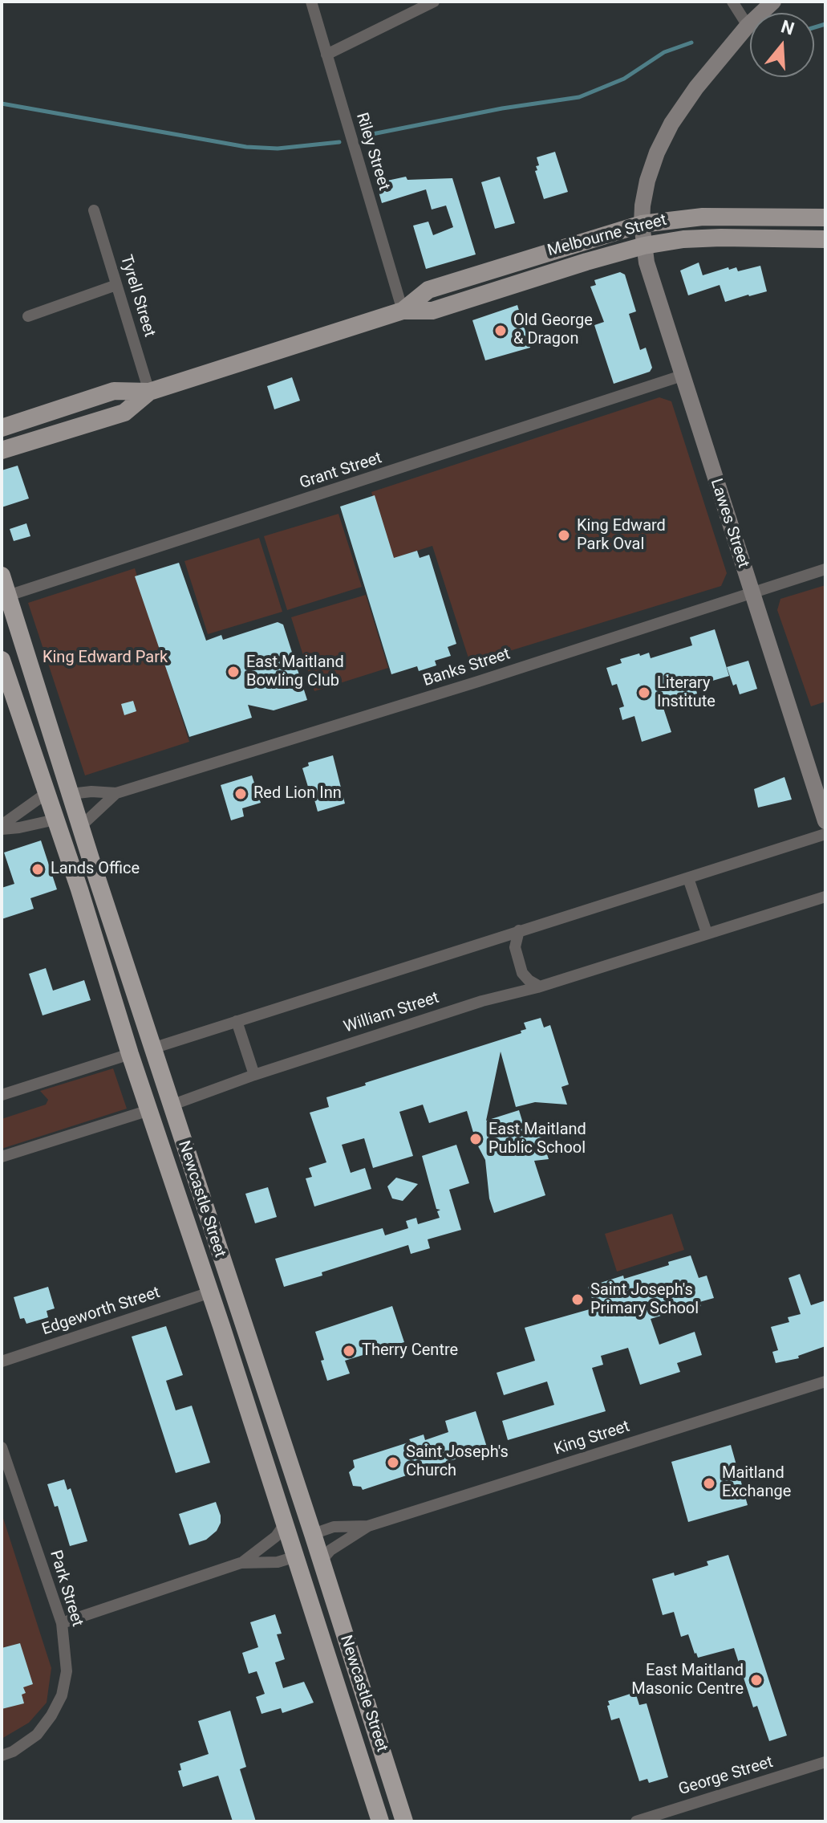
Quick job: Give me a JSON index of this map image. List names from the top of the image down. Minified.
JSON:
{"streets":{"highway":["Newcastle Street"],"main road":["Melbourne Street","Lawes Street"],"street":["Riley Street","Tyrell Street","Grant Street","Banks Street","William Street","Edgeworth Street","King Street","Park Street","George Street"]},"crossings":[["Riley Street","Melbourne Street"],["Melbourne Street","Tyrell Street"],["Melbourne Street","Lawes Street"],["Grant Street","Lawes Street"],["Grant Street","Newcastle Street"],["Lawes Street","Banks Street"],["Banks Street","Newcastle Street"],["William Street","Newcastle Street"],["Newcastle Street","Edgeworth Street"],["Newcastle Street","King Street"]],"parks":["King Edward Park"],"places":["Old George & Dragon","King Edward Park Oval","East Maitland Bowling Club","Literary Institute","Red Lion Inn","Lands Office","East Maitland Public School","Saint Joseph's Primary School","Therry Centre","Saint Joseph's Church","Maitland Exchange","East Maitland Masonic Centre"],"north":"top"}
